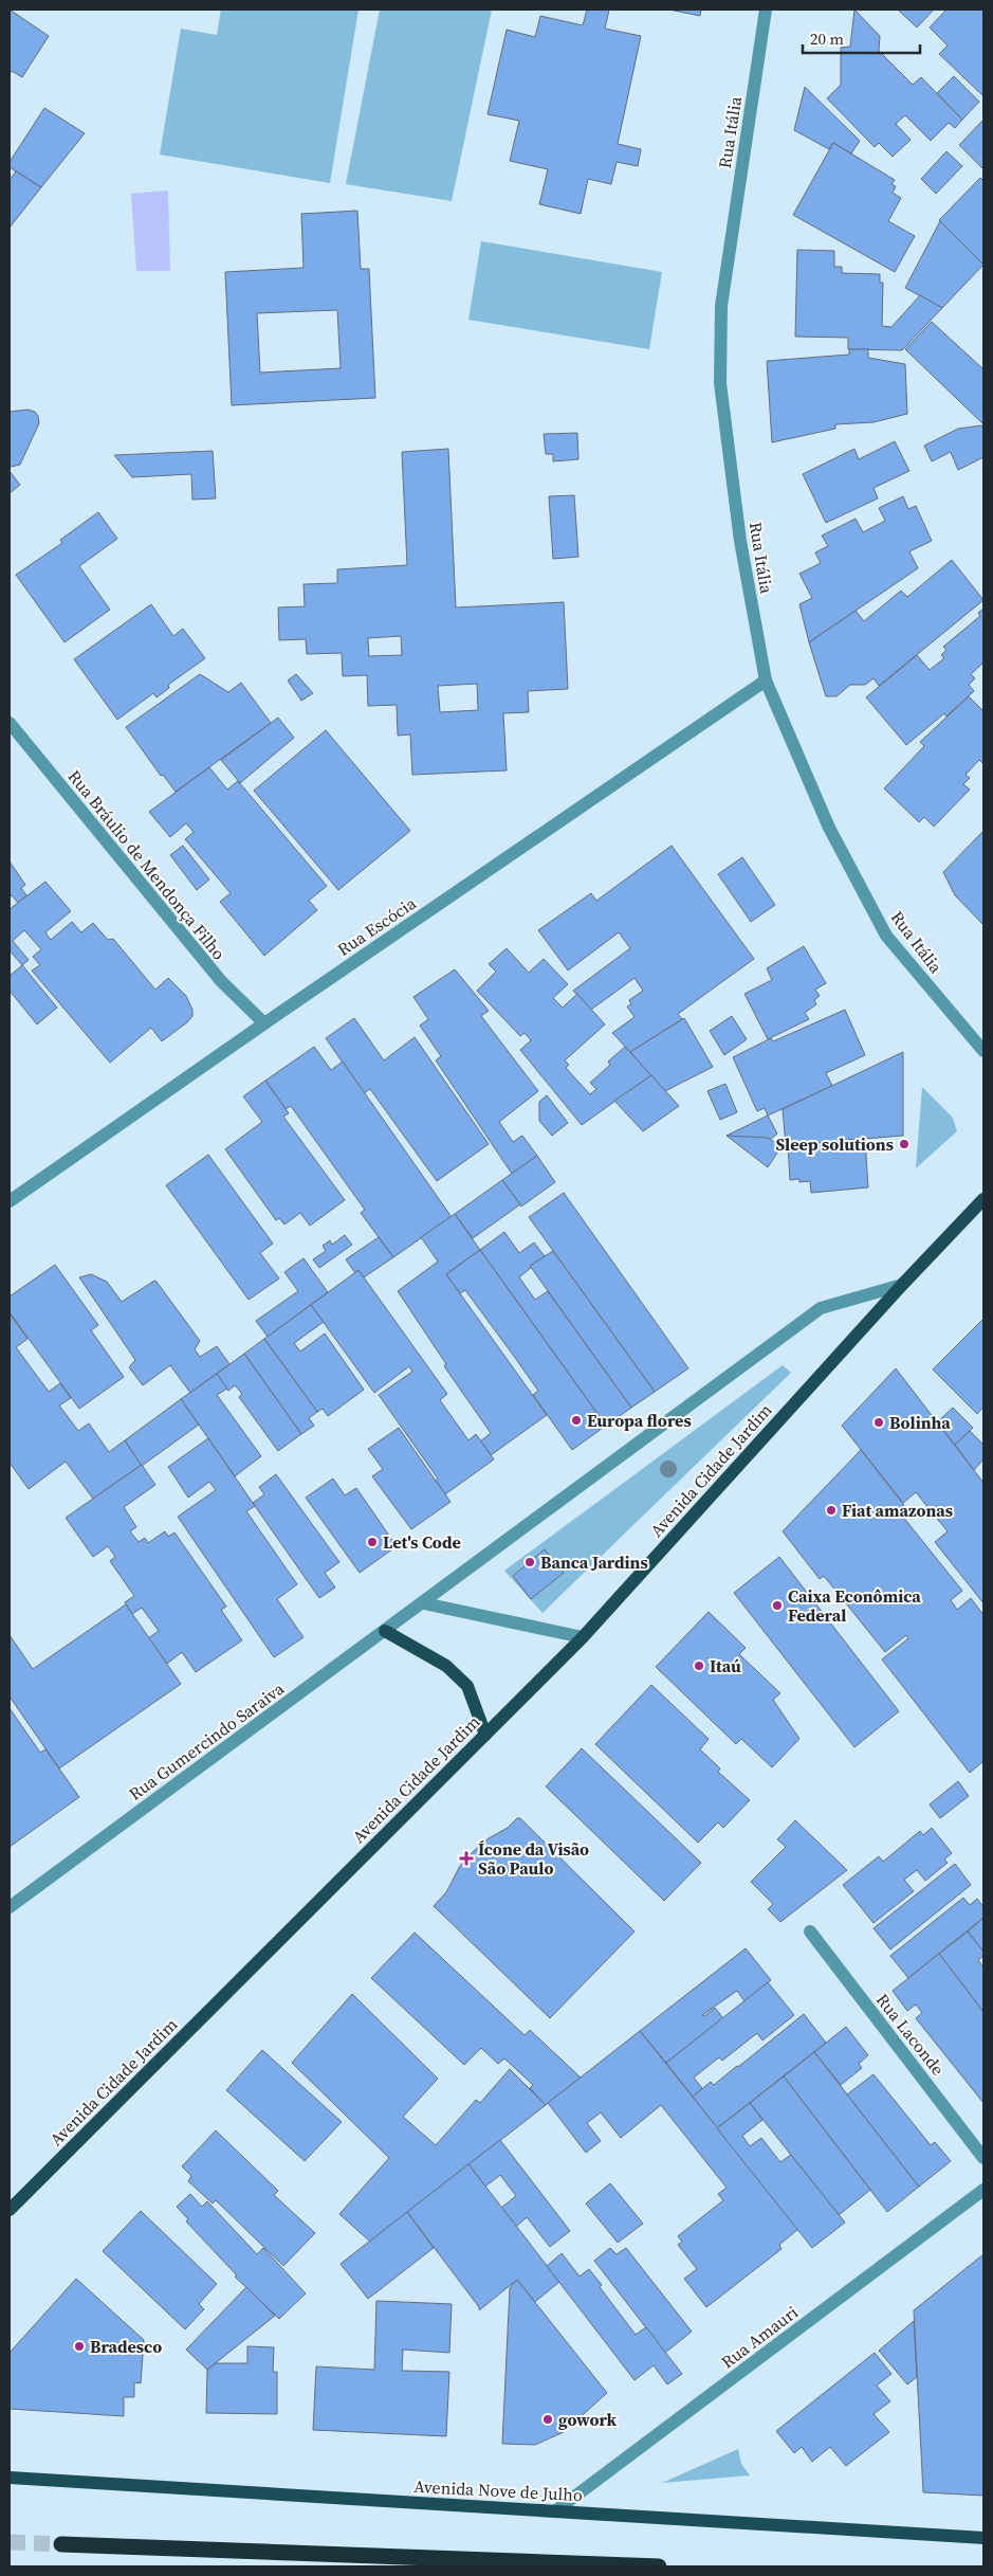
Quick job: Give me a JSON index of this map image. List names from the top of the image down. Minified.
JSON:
{"streets":{"main road":["Avenida Cidade Jardim","Avenida Nove de Julho"],"street":["Rua Itália","Rua Bráulio de Mendonça Filho","Rua Escócia","Rua Gumercindo Saraiva","Rua Laconde","Rua Amauri"]},"crossings":[["Rua Itália","Rua Escócia"],["Rua Bráulio de Mendonça Filho","Rua Escócia"],["Avenida Cidade Jardim","Rua Gumercindo Saraiva"],["Rua Amauri","Avenida Nove de Julho"]],"places":{"other":["Sleep solutions","Europa flores","Bolinha","Fiat amazonas","Let's Code","Banca Jardins","Caixa Econômica Federal","Itaú","Bradesco","gowork"],"health":["Ícone da Visão São Paulo"]},"scale_bar":"20 m"}
